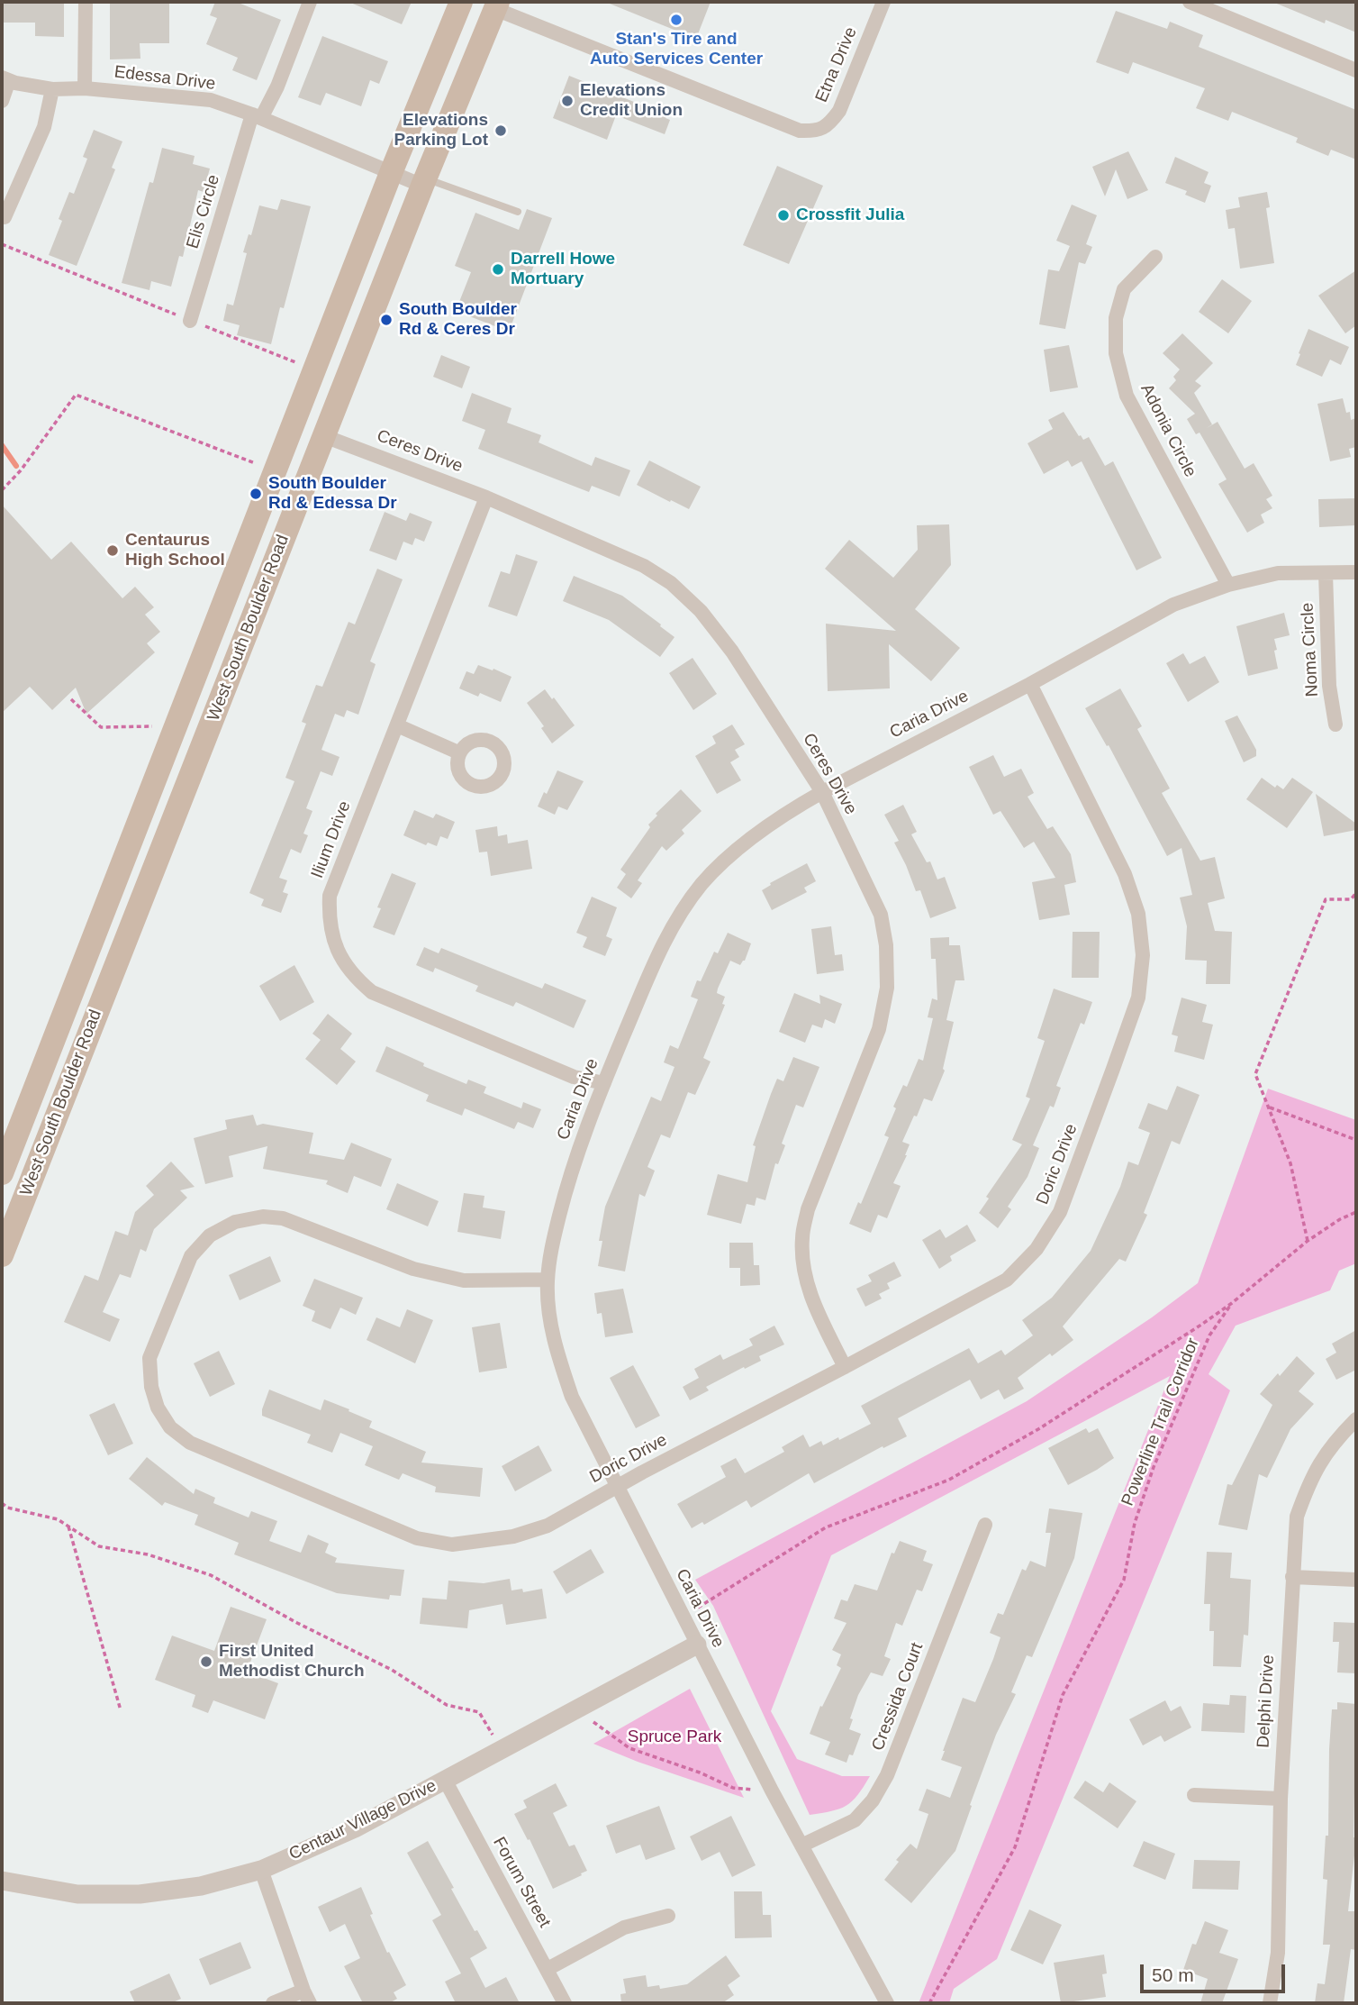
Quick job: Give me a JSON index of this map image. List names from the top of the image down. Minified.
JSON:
{"streets":{"main road":["West South Boulder Road"],"street":["Etna Drive","Edessa Drive","Elis Circle","Adonia Circle","Ceres Drive","Noma Circle","Caria Drive","Ilium Drive","Doric Drive","Cressida Court","Delphi Drive","Centaur Village Drive","Forum Street"],"path":["Powerline Trail Corridor"]},"crossings":[["Etna Drive","West South Boulder Road"],["Edessa Drive","Elis Circle"],["Edessa Drive","West South Boulder Road"],["Adonia Circle","Caria Drive"],["Ceres Drive","West South Boulder Road"],["Ceres Drive","Caria Drive"],["Ceres Drive","Ilium Drive"],["Ceres Drive","Doric Drive"],["Noma Circle","Caria Drive"],["Caria Drive","Ilium Drive"],["Caria Drive","Doric Drive"],["Caria Drive","Cressida Court"],["Caria Drive","Centaur Village Drive"],["Centaur Village Drive","Forum Street"]],"parks":["Spruce Park"],"places":["Stan's Tire and Auto Services Center","Elevations Credit Union","Elevations Parking Lot","Crossfit Julia","Darrell Howe Mortuary","South Boulder Rd & Ceres Dr","South Boulder Rd & Edessa Dr","Centaurus High School","First United Methodist Church"],"scale_bar":"50 m"}
